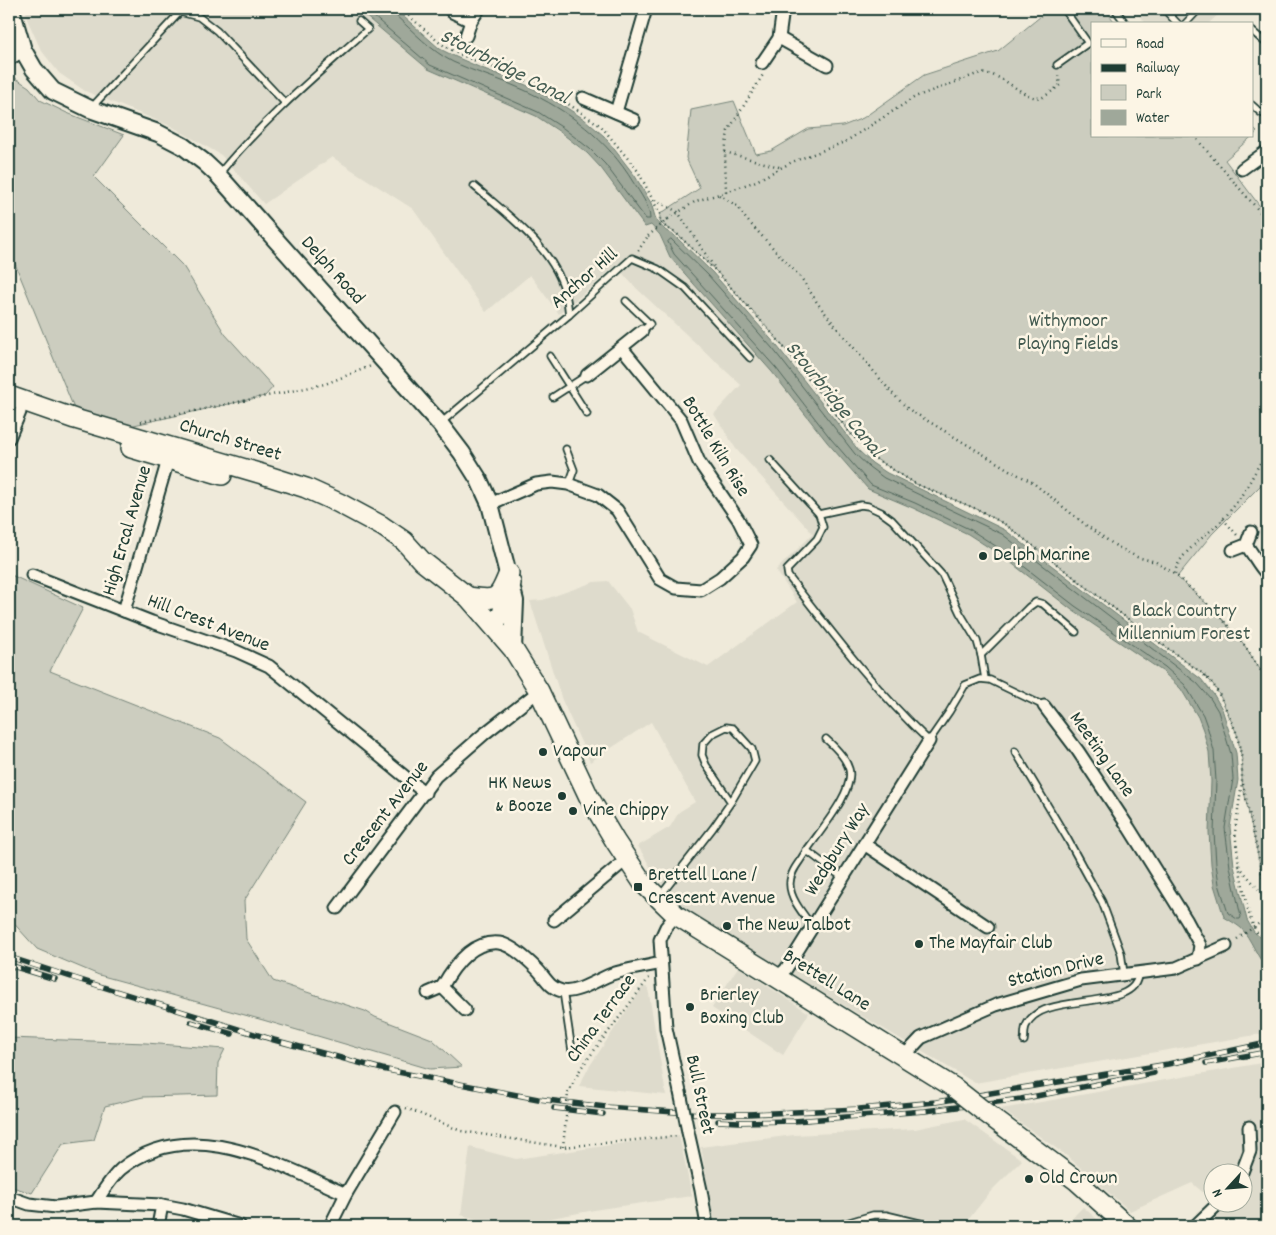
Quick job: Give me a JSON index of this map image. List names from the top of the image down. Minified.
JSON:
{"streets":{"main road":["Delph Road","Church Street","Brettell Lane"],"street":["Bottle Kiln Rise","High Ercal Avenue","Hill Crest Avenue","Meeting Lane","Crescent Avenue","Wedgbury Way","Station Drive","Bull Street"],"lane":["Anchor Hill"],"path":["China Terrace"]},"crossings":[["Delph Road","Anchor Hill"],["Delph Road","Church Street"],["Delph Road","Bottle Kiln Rise"],["Delph Road","Brettell Lane"],["Church Street","High Ercal Avenue"],["Church Street","Brettell Lane"],["High Ercal Avenue","Hill Crest Avenue"],["Hill Crest Avenue","Crescent Avenue"],["Meeting Lane","Station Drive"],["Crescent Avenue","Brettell Lane"],["Wedgbury Way","Brettell Lane"],["Station Drive","Brettell Lane"],["Brettell Lane","Bull Street"],["China Terrace","Bull Street"]],"water":["Stourbridge Canal"],"parks":["Withymoor Playing Fields","Black Country Millennium Forest"],"places":{"other":["Delph Marine","Vapour","HK News & Booze","Vine Chippy","The New Talbot","The Mayfair Club","Brierley Boxing Club","Old Crown"],"transit":["Brettell Lane / Crescent Avenue"]},"legend":["Road","Railway","Park","Water"],"north":"bottom left"}
